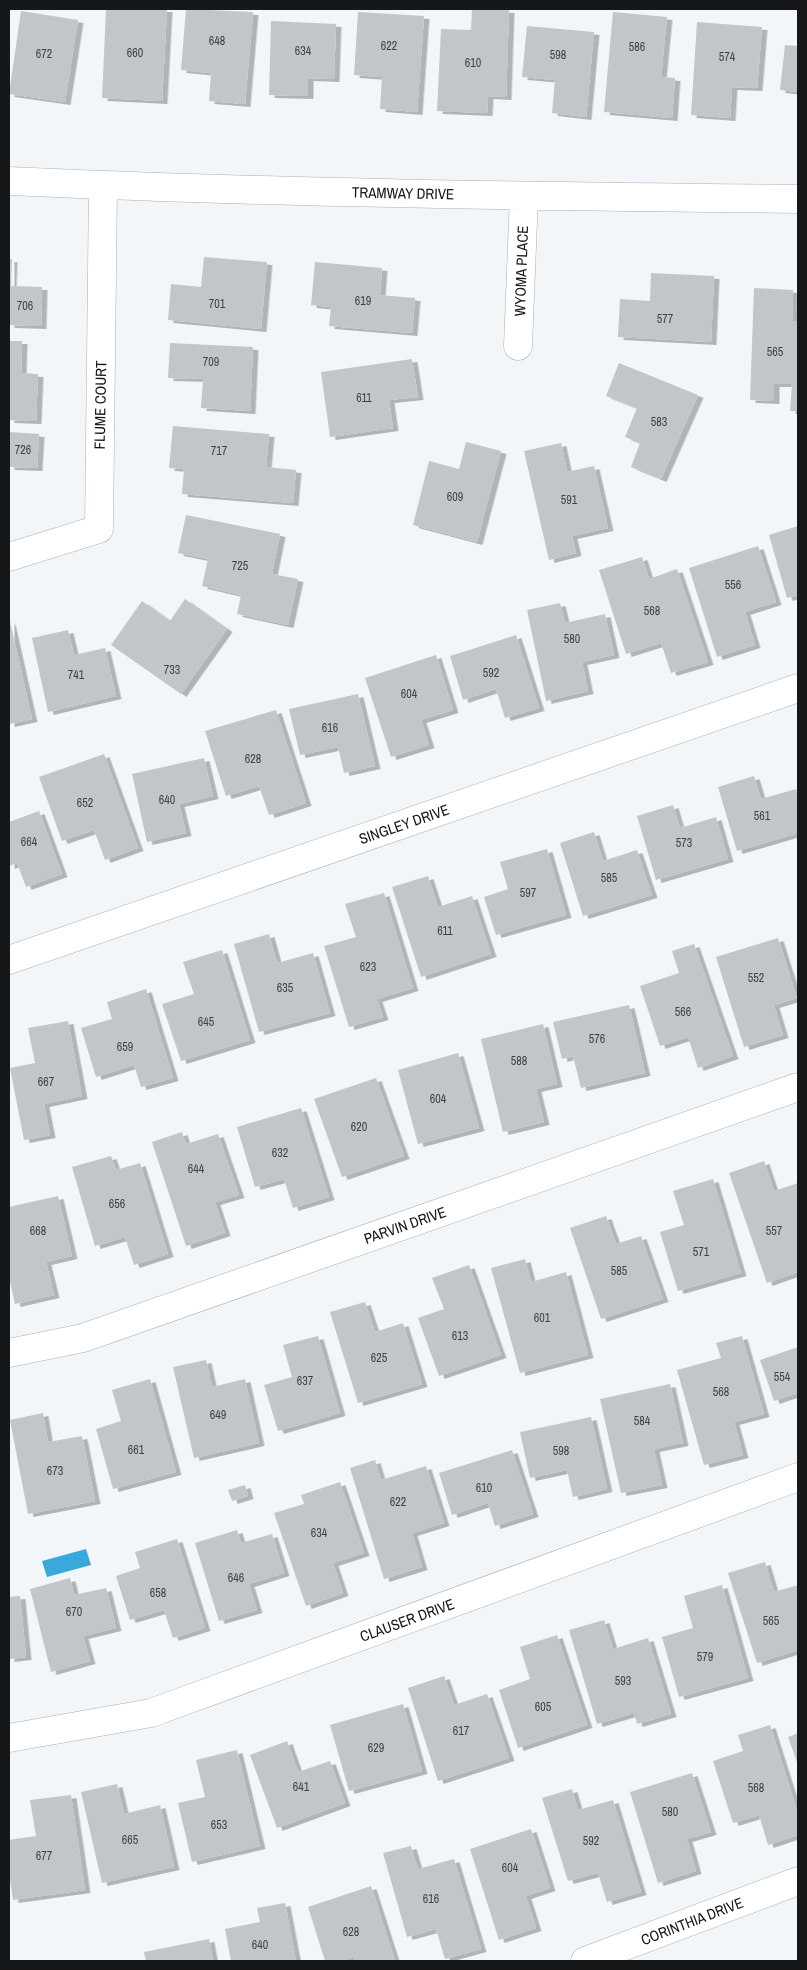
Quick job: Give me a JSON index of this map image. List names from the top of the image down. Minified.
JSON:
{"streets":{"street":["TRAMWAY DRIVE","WYOMA PLACE","FLUME COURT","SINGLEY DRIVE","PARVIN DRIVE","CLAUSER DRIVE","CORINTHIA DRIVE"]},"crossings":[["TRAMWAY DRIVE","WYOMA PLACE"],["TRAMWAY DRIVE","FLUME COURT"]],"house_numbers":["648","622","586","634","660","672","598","574","610","619","701","706","577","565","709","611","583","726","717","609","591","725","556","568","580","733","592","741","604","616","628","640","652","561","664","573","585","597","611","623","552","635","566","645","576","659","588","667","604","620","632","644","656","668","557","571","585","601","613","625","554","637","568","649","584","661","598","673","610","622","634","646","658","670","565","579","593","605","617","629","641","568","580","653","665","592","677","604","616","628","640"]}
